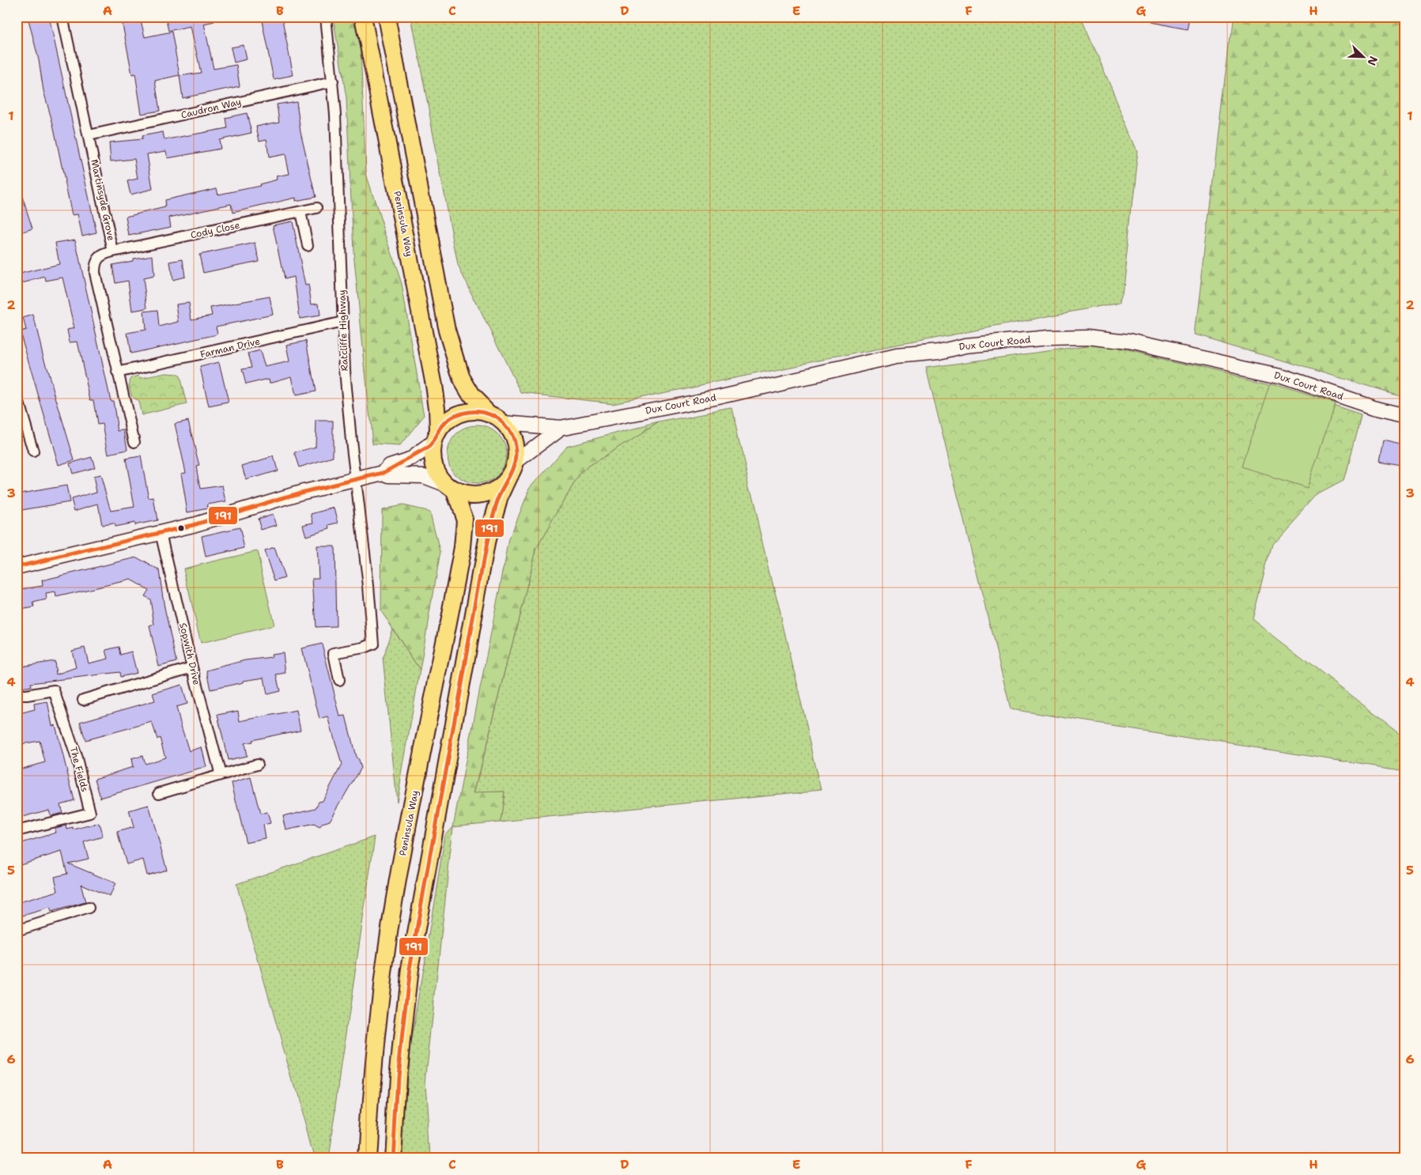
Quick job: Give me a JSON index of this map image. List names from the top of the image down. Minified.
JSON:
{"streets":{"main road":["Peninsula Way"],"street":["Caudron Way","Martinsyde Grove","Cody Close","Ratcliffe Highway","Dux Court Road","Farman Drive","Sopwith Drive","The Fields"]},"crossings":[["Caudron Way","Martinsyde Grove"],["Caudron Way","Ratcliffe Highway"],["Martinsyde Grove","Cody Close"],["Martinsyde Grove","Farman Drive"],["Peninsula Way","Dux Court Road"],["Ratcliffe Highway","Farman Drive"]],"lines":["transit line 191"],"north":"bottom right","grid":{"columns":["A","B","C","D","E","F","G","H"],"rows":["1","2","3","4","5","6"]}}
